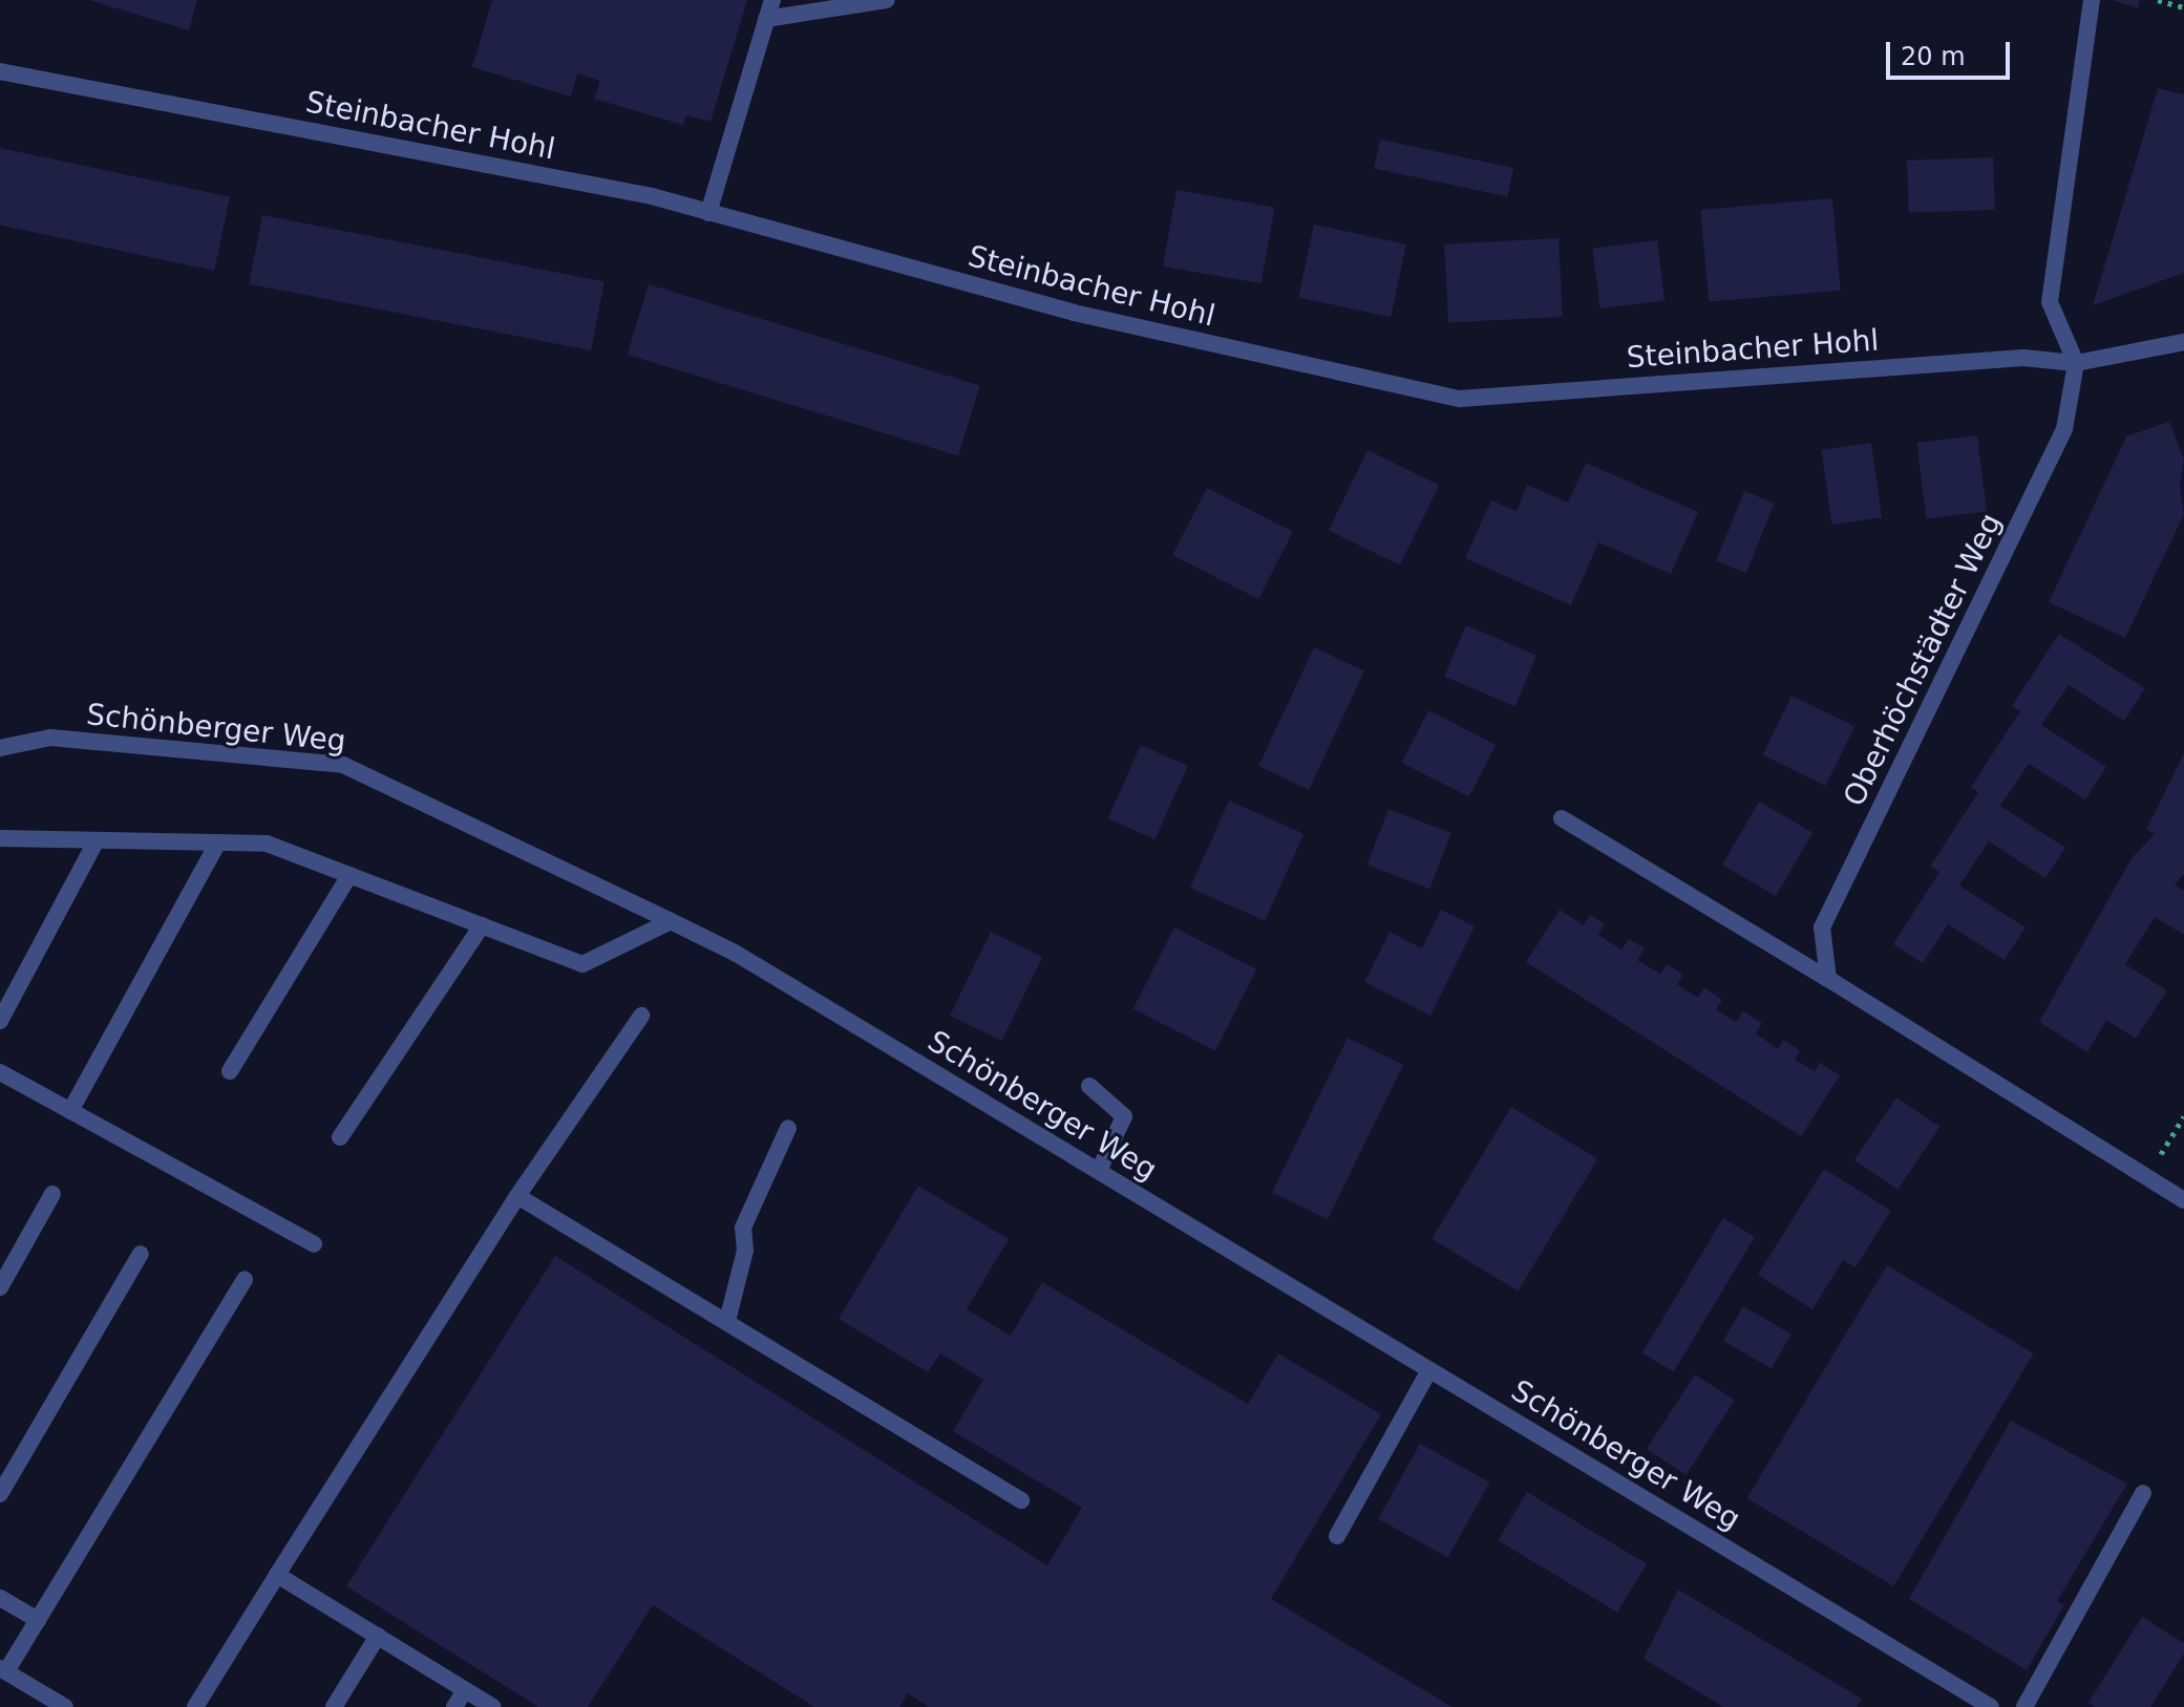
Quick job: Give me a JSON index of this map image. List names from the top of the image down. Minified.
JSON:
{"streets":{"street":["Steinbacher Hohl","Oberhöchstädter Weg","Schönberger Weg"]},"crossings":[["Steinbacher Hohl","Oberhöchstädter Weg"]],"scale_bar":"20 m"}
